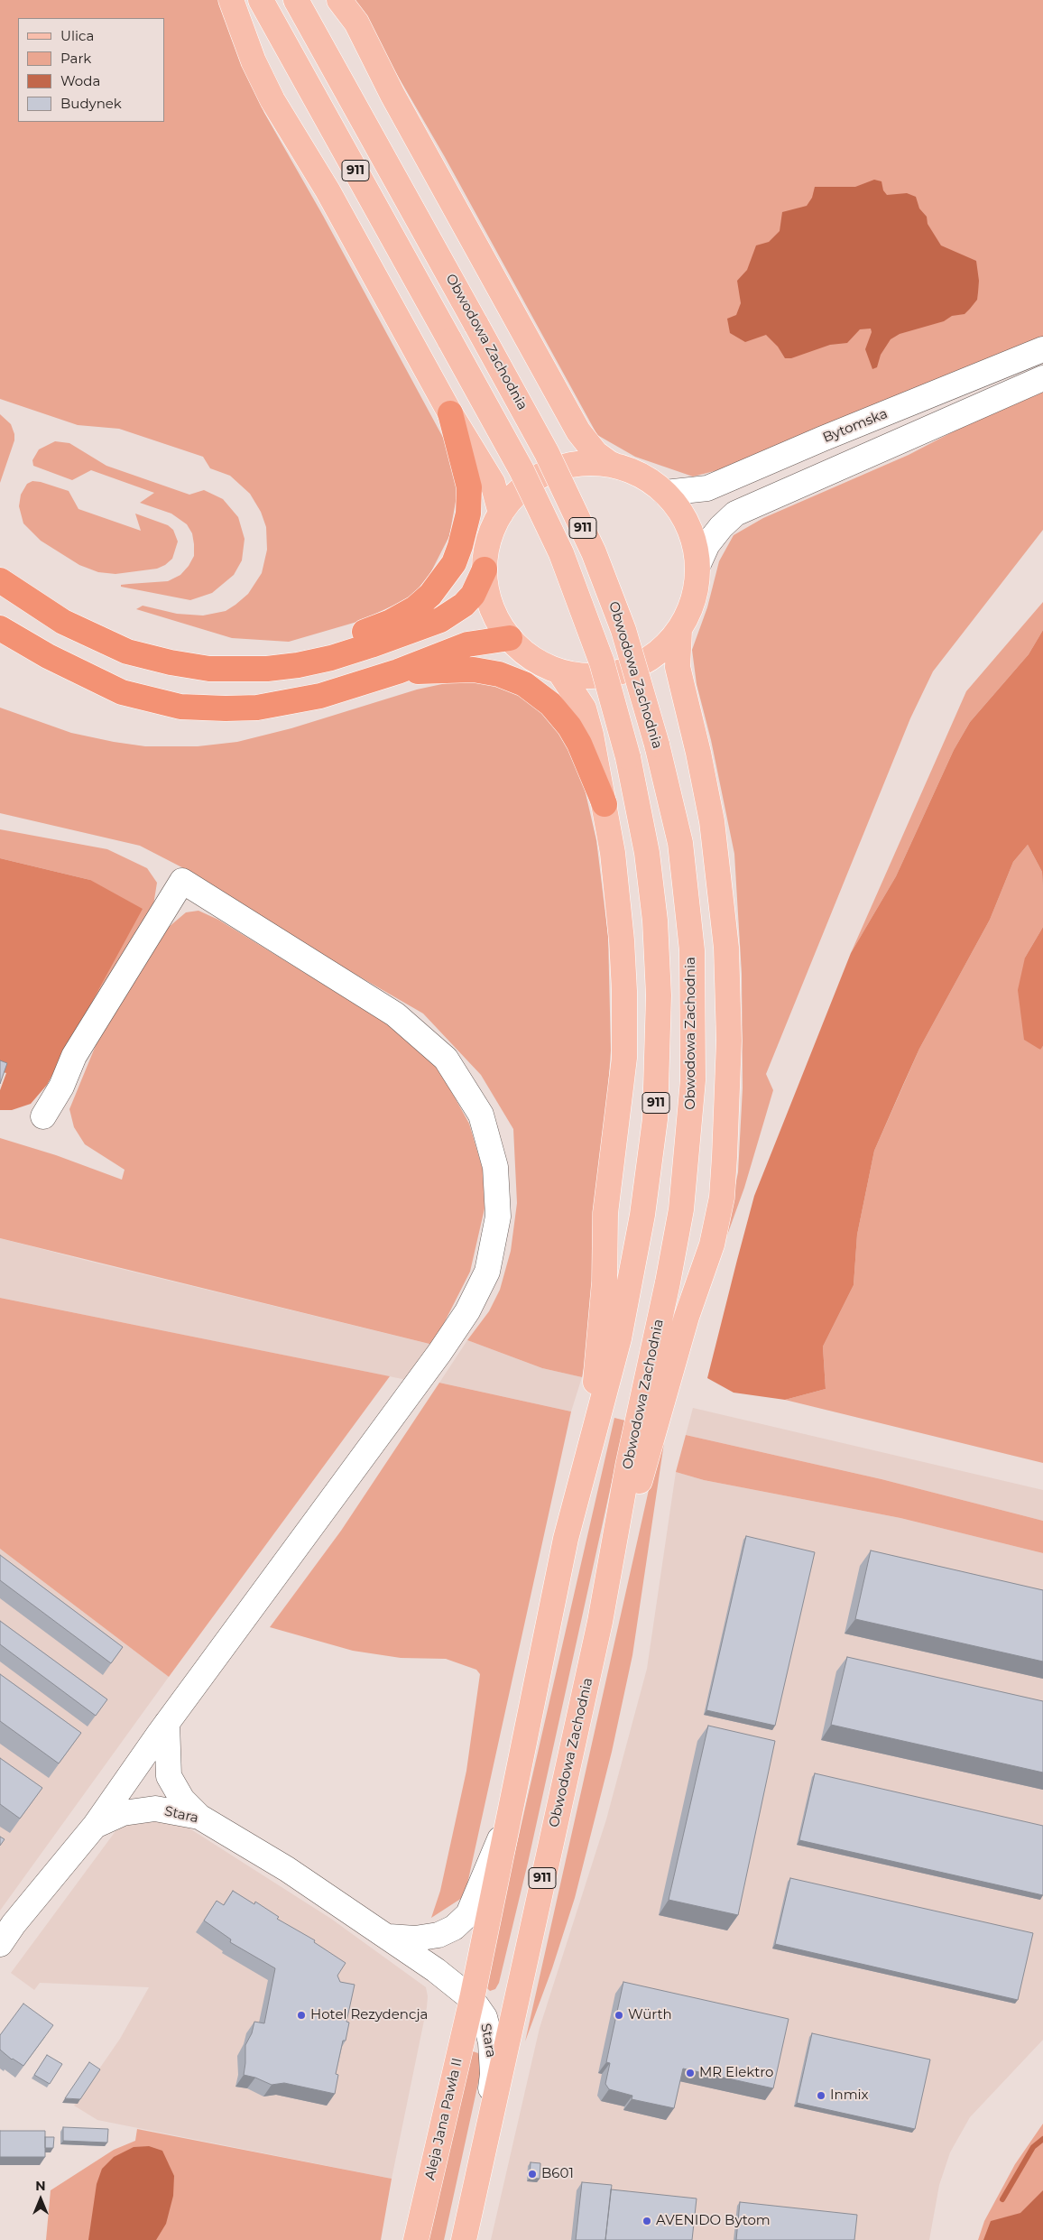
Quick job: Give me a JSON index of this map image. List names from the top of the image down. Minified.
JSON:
{"streets":{"main road":["911","Obwodowa Zachodnia","Aleja Jana Pawła II"],"street":["Bytomska","Stara"]},"crossings":[["911","Obwodowa Zachodnia"],["911","Stara"],["Obwodowa Zachodnia","Stara"],["Obwodowa Zachodnia","Aleja Jana Pawła II"],["Stara","Aleja Jana Pawła II"]],"places":["Hotel Rezydencja","Würth","MR Elektro","Inmix","B601","AVENIDO Bytom"],"legend":["Ulica","Park","Woda","Budynek"],"north":"top"}
